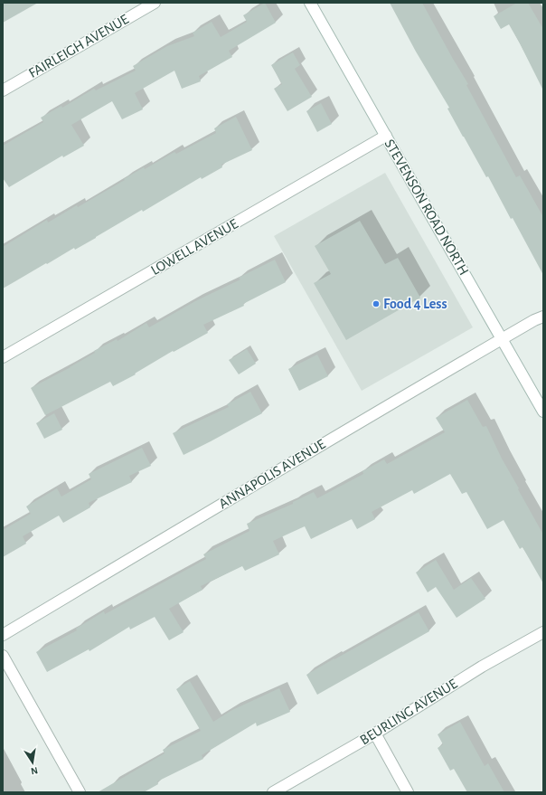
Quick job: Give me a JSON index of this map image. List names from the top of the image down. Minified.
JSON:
{"streets":{"street":["FAIRLEIGH AVENUE","STEVENSON ROAD NORTH","LOWELL AVENUE","ANNAPOLIS AVENUE","BEURLING AVENUE"]},"crossings":[["STEVENSON ROAD NORTH","LOWELL AVENUE"],["STEVENSON ROAD NORTH","ANNAPOLIS AVENUE"]],"places":["Food 4 Less"],"north":"bottom"}
